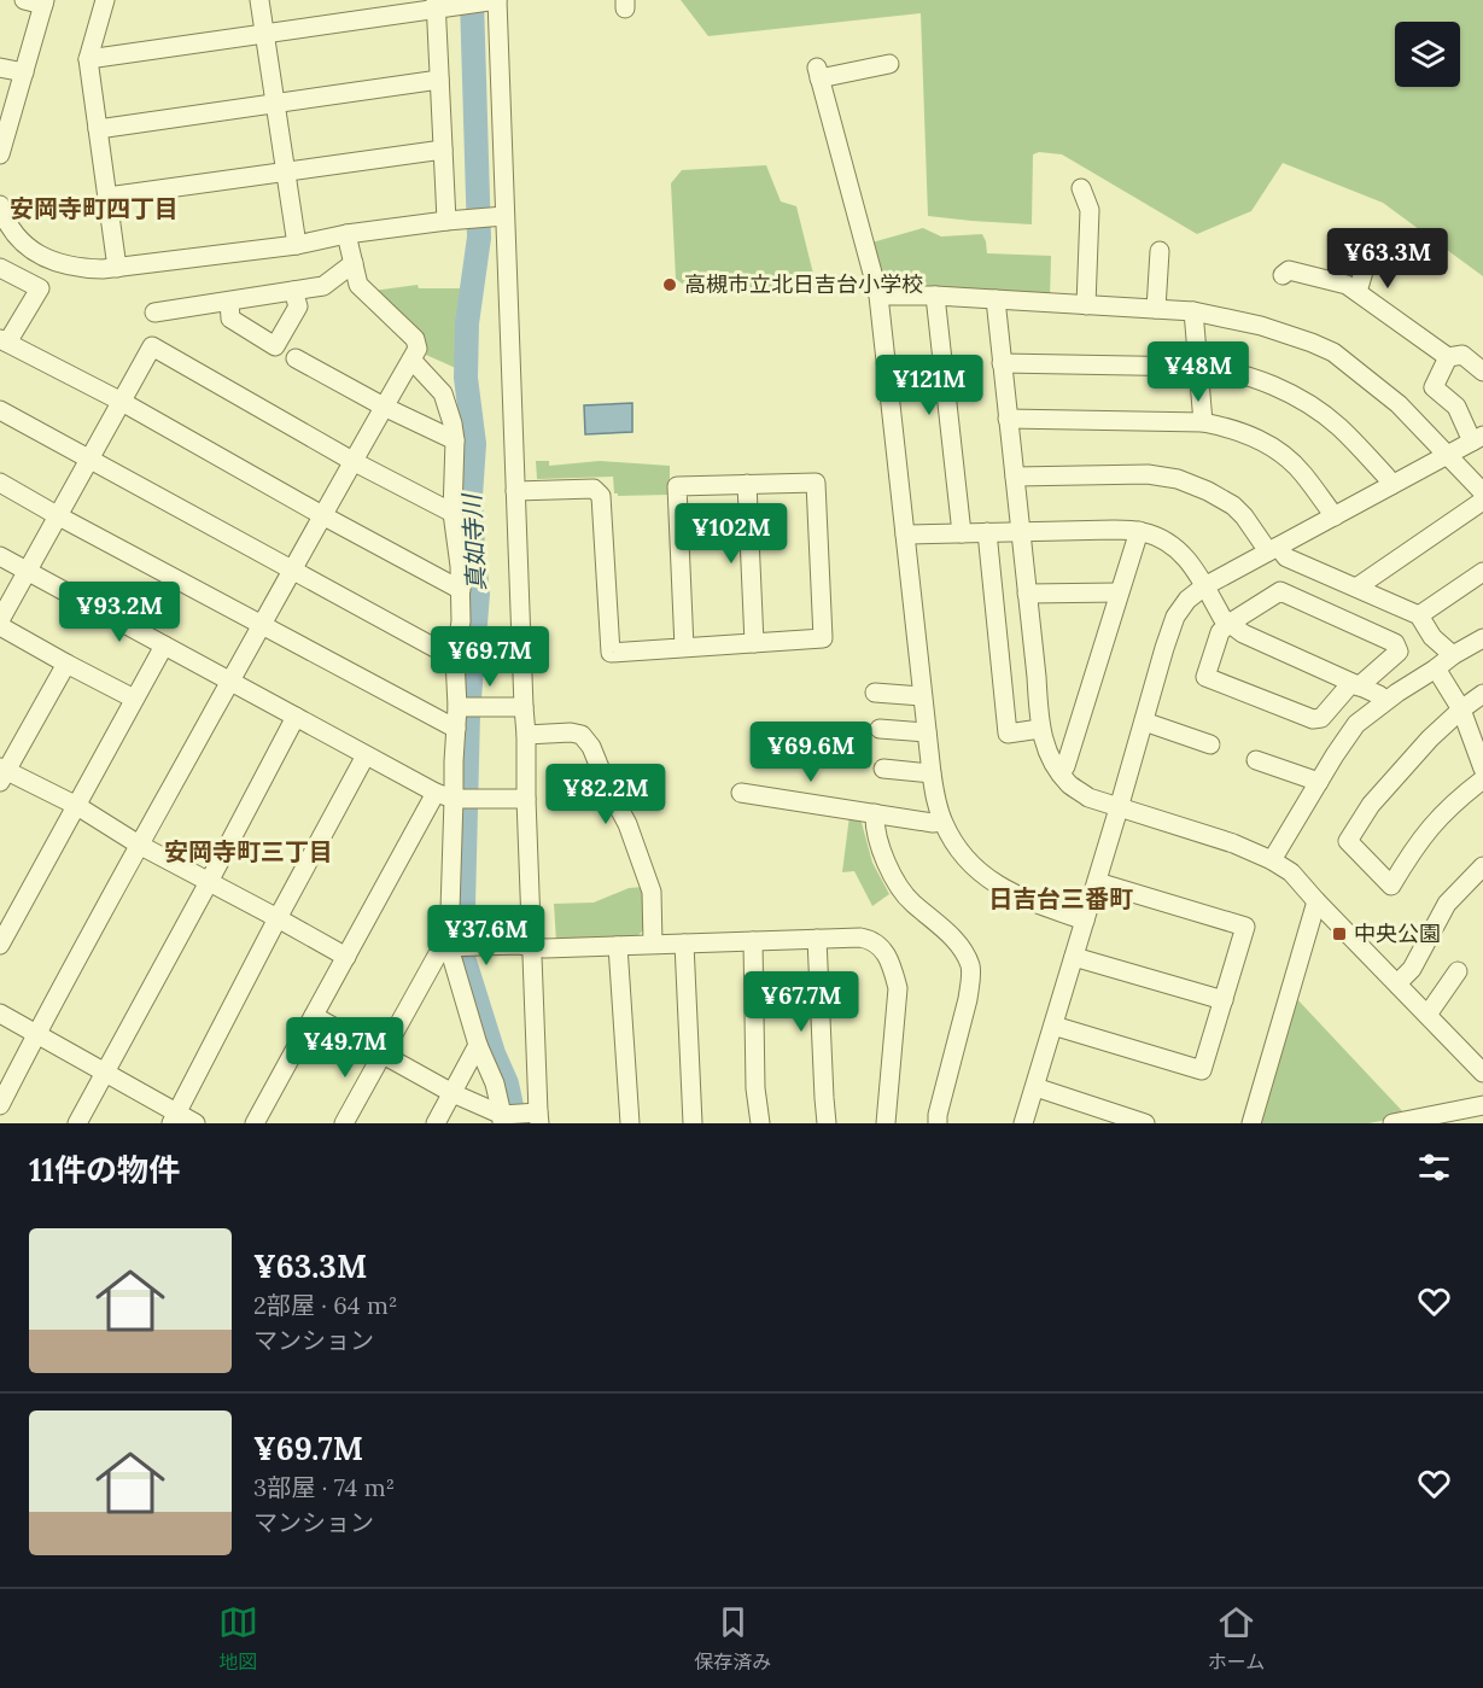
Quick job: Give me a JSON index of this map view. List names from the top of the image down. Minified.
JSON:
{"districts":["安岡寺町四丁目","安岡寺町三丁目","日吉台三番町"],"water":["真如寺川"],"places":{"other":["高槻市立北日吉台小学校"],"transit":["中央公園"]},"page":{"price":["¥63.3M","¥48M","¥121M","¥102M","¥93.2M","¥69.7M","¥69.6M","¥82.2M","¥37.6M","¥67.7M","¥49.7M"],"heading":"11件の物件","list":[{"name":"¥63.3M","note":"2部屋 · 64 m² · マンション"},{"name":"¥69.7M","note":"3部屋 · 74 m² · マンション"}],"tabs":["地図","保存済み","ホーム"]}}
